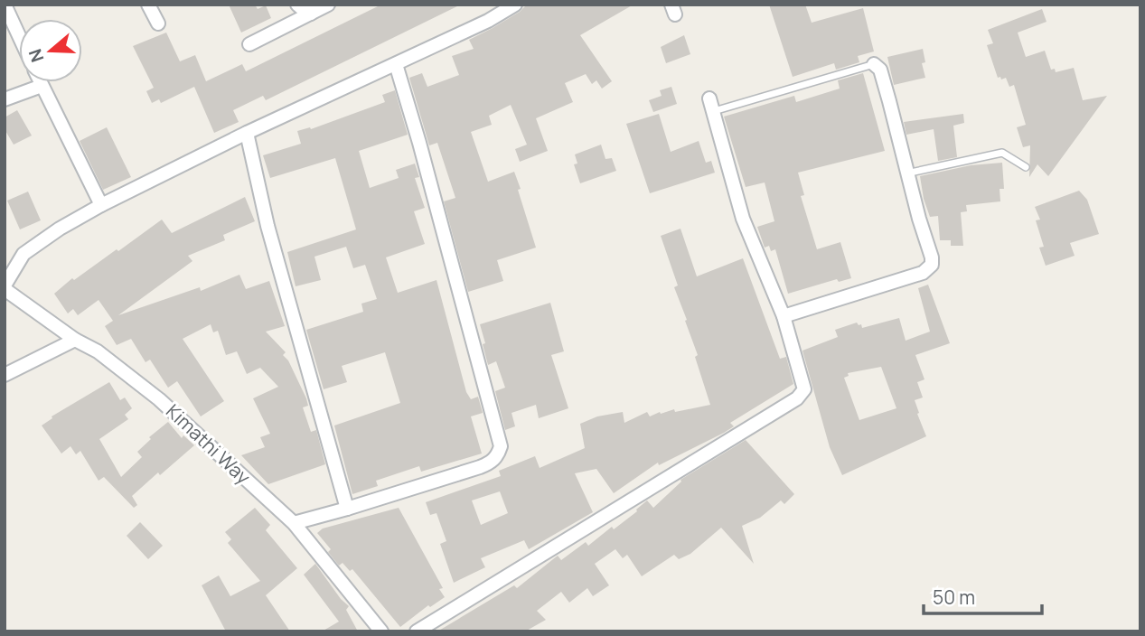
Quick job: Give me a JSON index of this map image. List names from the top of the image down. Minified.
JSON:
{"streets":{"street":["Kimathi Way"]},"scale_bar":"50 m","north":"left"}
